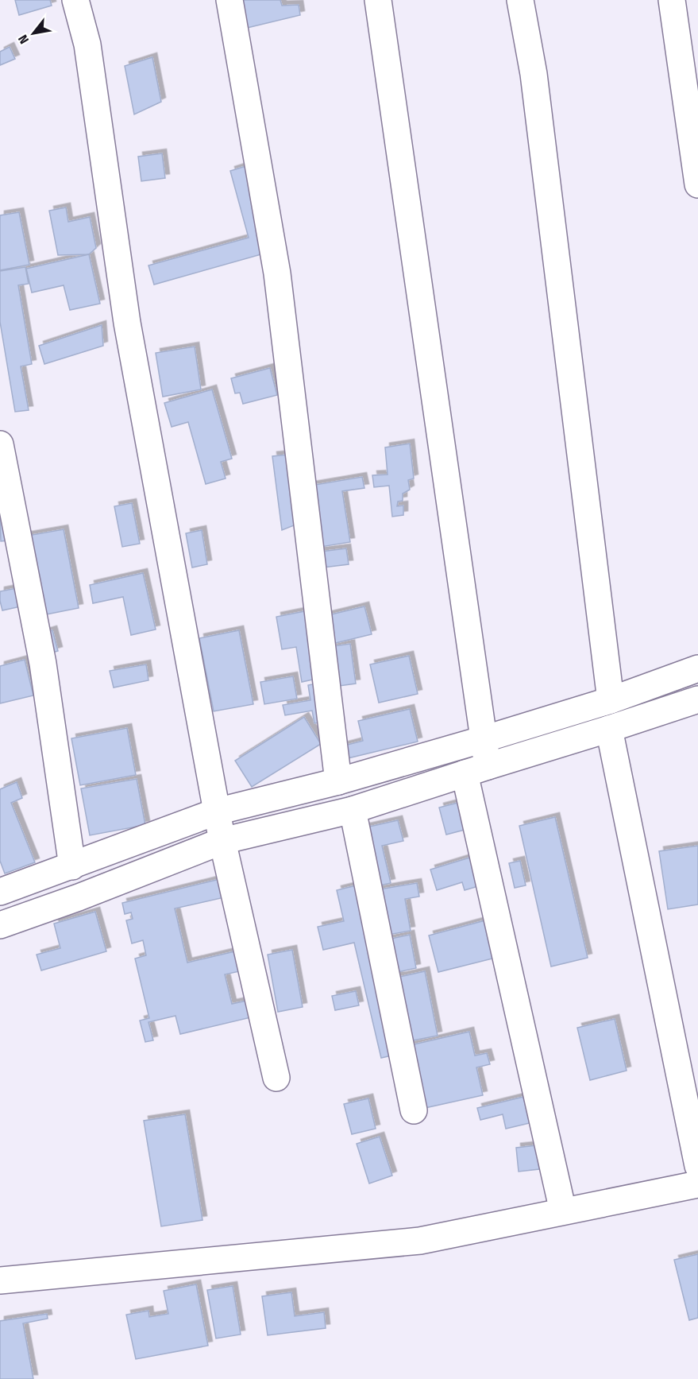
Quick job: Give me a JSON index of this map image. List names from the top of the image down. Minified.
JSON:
{"north":"bottom left"}
